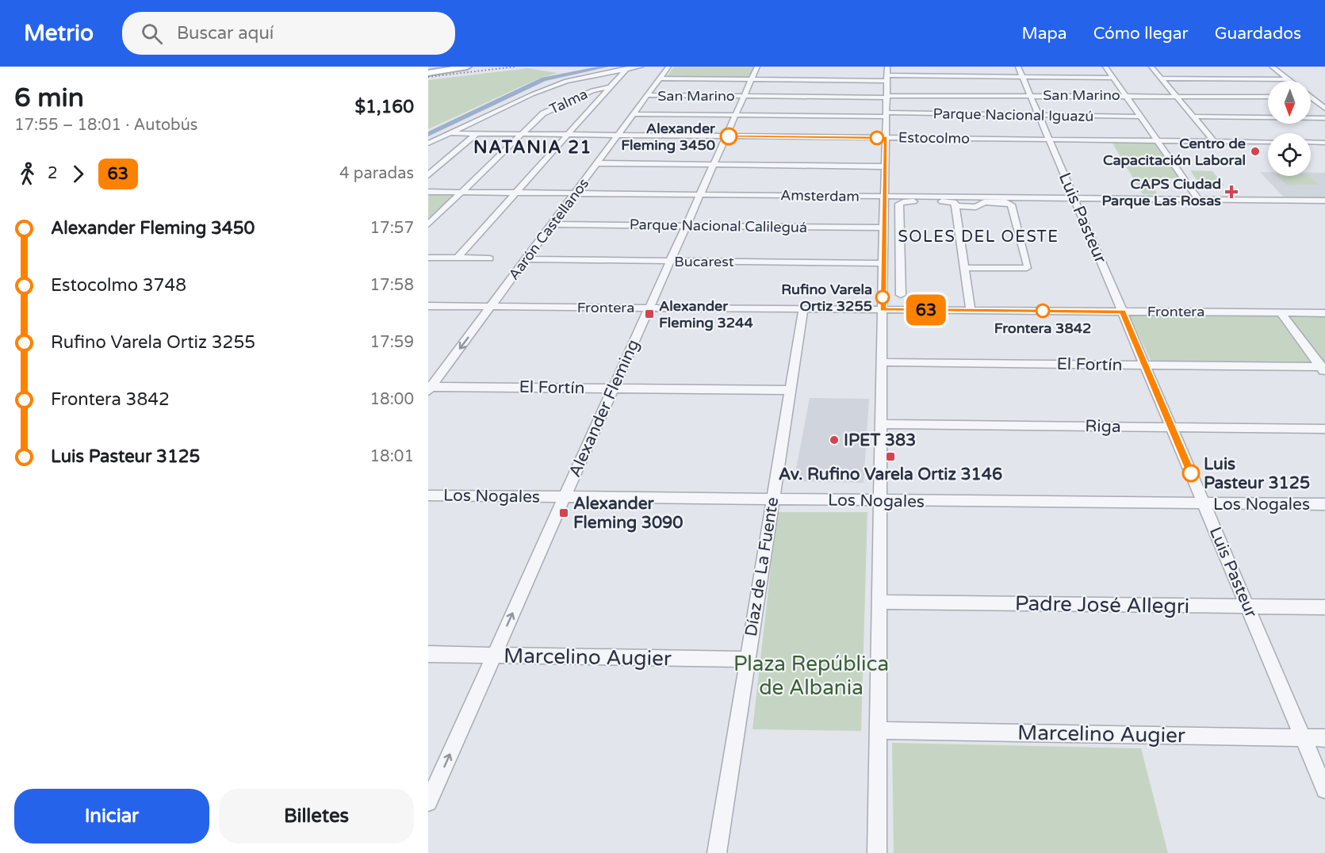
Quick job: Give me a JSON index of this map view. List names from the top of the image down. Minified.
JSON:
{"streets":{"street":["San Marino","Talma","Parque Nacional Iguazú","Estocolmo","Amsterdam","Luis Pasteur","Parque Nacional Calileguá","Aarón Castellanos","Bucarest","Frontera","El Fortín","Alexander Fleming","Riga","Los Nogales","Díaz de La Fuente","Padre José Allegri","Marcelino Augier"]},"crossings":[["San Marino","Luis Pasteur"],["San Marino","Aarón Castellanos"],["San Marino","Alexander Fleming"],["Talma","Estocolmo"],["Talma","Amsterdam"],["Parque Nacional Iguazú","Luis Pasteur"],["Parque Nacional Iguazú","Aarón Castellanos"],["Parque Nacional Iguazú","Alexander Fleming"],["Estocolmo","Luis Pasteur"],["Estocolmo","Aarón Castellanos"],["Estocolmo","Alexander Fleming"],["Amsterdam","Luis Pasteur"],["Amsterdam","Aarón Castellanos"],["Amsterdam","Alexander Fleming"],["Luis Pasteur","Frontera"],["Luis Pasteur","El Fortín"],["Luis Pasteur","Riga"],["Luis Pasteur","Los Nogales"],["Luis Pasteur","Padre José Allegri"],["Luis Pasteur","Marcelino Augier"],["Parque Nacional Calileguá","Aarón Castellanos"],["Parque Nacional Calileguá","Alexander Fleming"],["Aarón Castellanos","Bucarest"],["Aarón Castellanos","Frontera"],["Aarón Castellanos","El Fortín"],["Bucarest","Alexander Fleming"],["Frontera","Alexander Fleming"],["Frontera","Díaz de La Fuente"],["El Fortín","Alexander Fleming"],["El Fortín","Díaz de La Fuente"],["Alexander Fleming","Los Nogales"],["Alexander Fleming","Marcelino Augier"],["Los Nogales","Díaz de La Fuente"],["Díaz de La Fuente","Marcelino Augier"]],"one_way":["Alexander Fleming"],"districts":["NATANIA 21","SOLES DEL OESTE"],"parks":["Plaza República de Albania"],"places":{"other":["Alexander Fleming 3450","Centro de Capacitación Laboral","Rufino Varela Ortiz 3255","Frontera 3842","IPET 383","Luis Pasteur 3125"],"health":["CAPS Ciudad Parque Las Rosas"],"transit":["Alexander Fleming 3244","Av. Rufino Varela Ortiz 3146","Alexander Fleming 3090"]},"lines":["bus line 63"],"north":"bottom","page":{"header":"Metrio","search":"Buscar aquí","nav":["Mapa","Cómo llegar","Guardados"],"heading":["6 min","17:55 – 18:01 · Autobús","$1,160"],"on_map":"63","legs":["2","63","4 paradas"],"list":[{"name":"Alexander Fleming 3450","value":"17:57"},{"name":"Estocolmo 3748","value":"17:58"},{"name":"Rufino Varela Ortiz 3255","value":"17:59"},{"name":"Frontera 3842","value":"18:00"},{"name":"Luis Pasteur 3125","value":"18:01"}],"buttons":["Iniciar","Billetes"]}}
